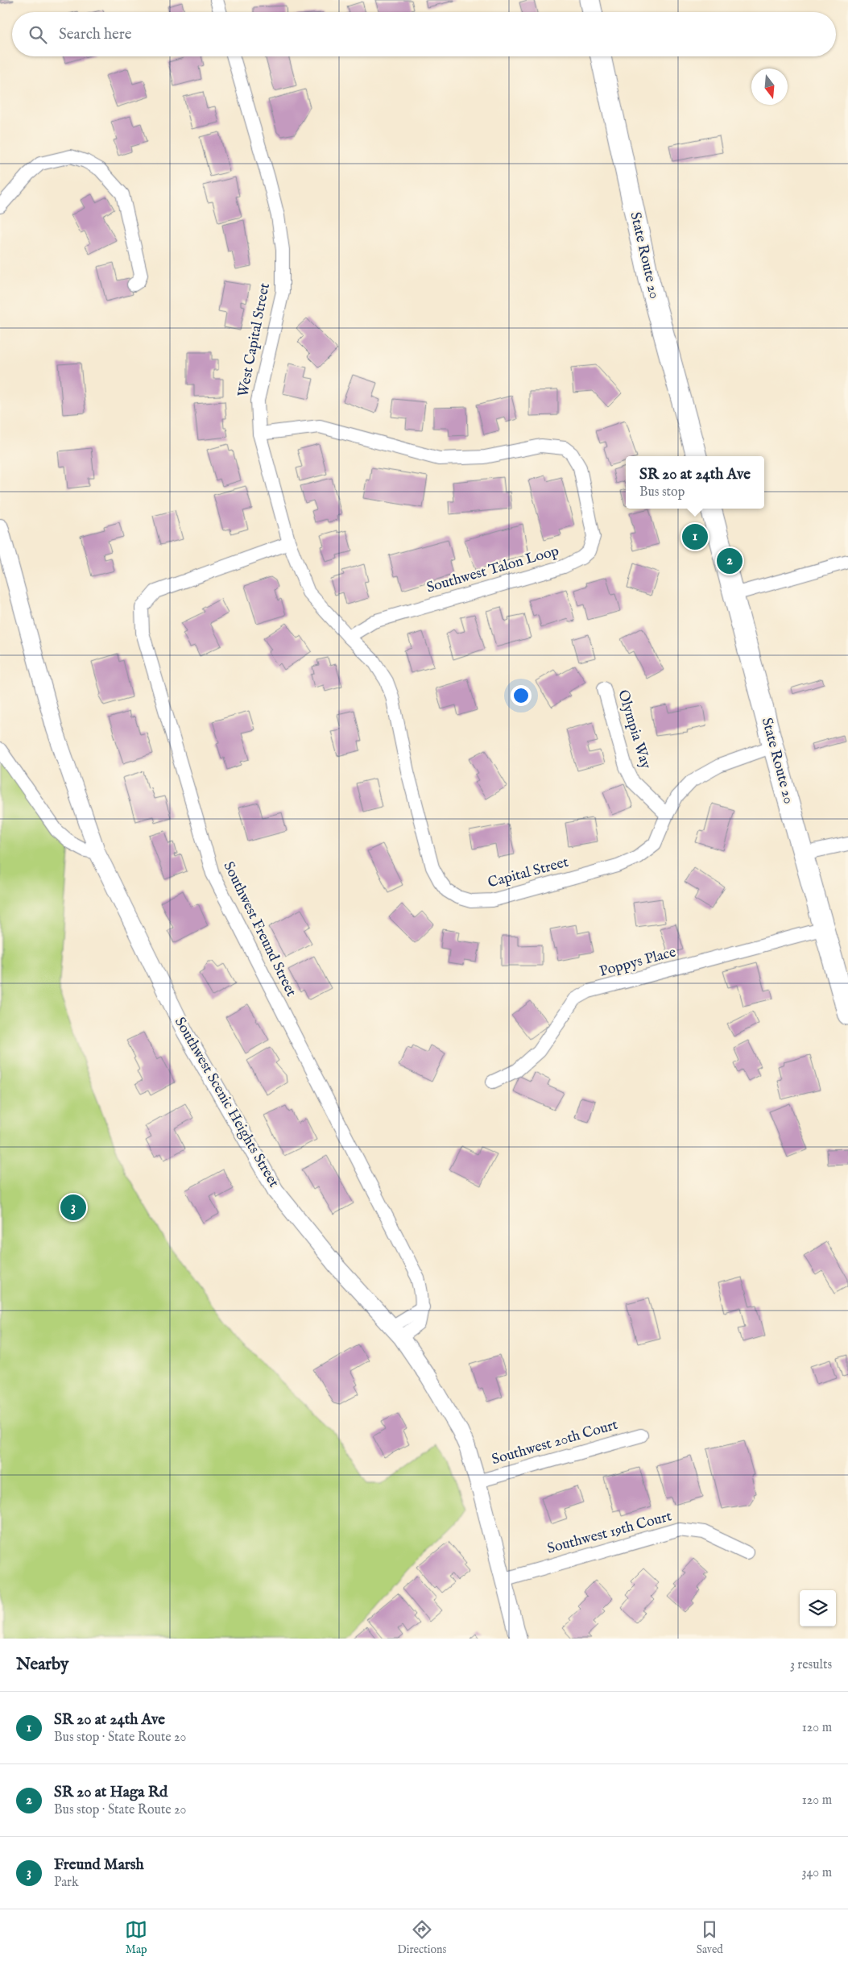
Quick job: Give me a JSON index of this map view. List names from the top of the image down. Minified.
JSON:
{"streets":{"main road":["State Route 20"],"street":["West Capital Street","Southwest Talon Loop","Olympia Way","Capital Street","Southwest Freund Street","Poppys Place","Southwest Scenic Heights Street","Southwest 20th Court","Southwest 19th Court"]},"crossings":[["State Route 20","Capital Street"],["State Route 20","Poppys Place"],["West Capital Street","Southwest Talon Loop"],["West Capital Street","Capital Street"],["West Capital Street","Southwest Freund Street"],["Southwest Talon Loop","Capital Street"],["Olympia Way","Capital Street"],["Capital Street","Southwest Freund Street"],["Southwest Freund Street","Southwest Scenic Heights Street"],["Southwest Scenic Heights Street","Southwest 20th Court"],["Southwest Scenic Heights Street","Southwest 19th Court"]],"north":"bottom","page":{"search":"Search here","popup":["SR 20 at 24th Ave","Bus stop"],"pins":["1","2","3"],"heading":["Nearby","3 results"],"list":[{"mark":"1","name":"SR 20 at 24th Ave","note":"Bus stop · State Route 20","value":"120 m"},{"mark":"2","name":"SR 20 at Haga Rd","note":"Bus stop · State Route 20","value":"120 m"},{"mark":"3","name":"Freund Marsh","note":"Park","value":"340 m"}],"nav":["Map","Directions","Saved"]}}
